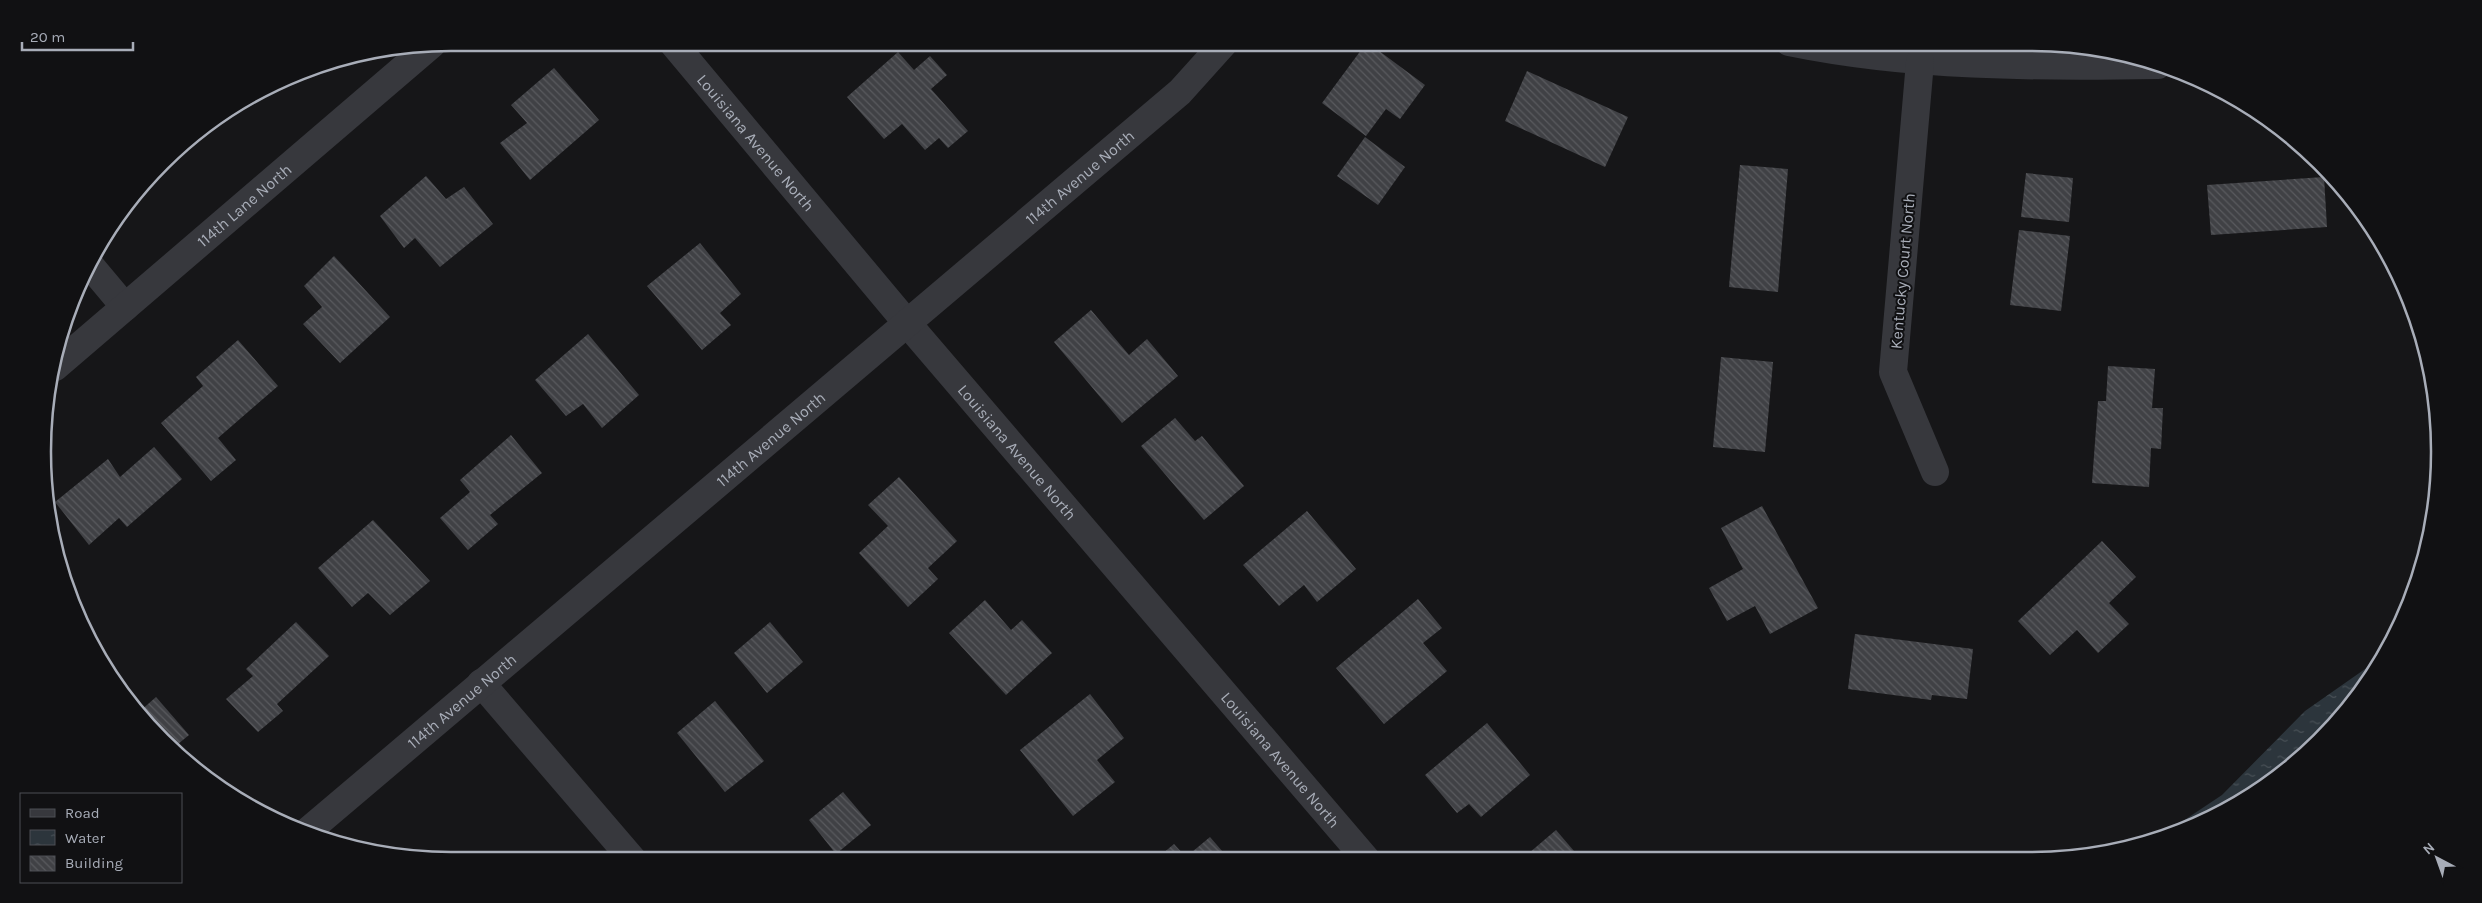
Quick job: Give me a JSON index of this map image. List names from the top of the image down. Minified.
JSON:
{"streets":{"street":["Louisiana Avenue North","114th Avenue North","114th Lane North","Kentucky Court North"]},"crossings":[["Louisiana Avenue North","114th Avenue North"]],"legend":["Road","Water","Building"],"scale_bar":"20 m","north":"top left"}
